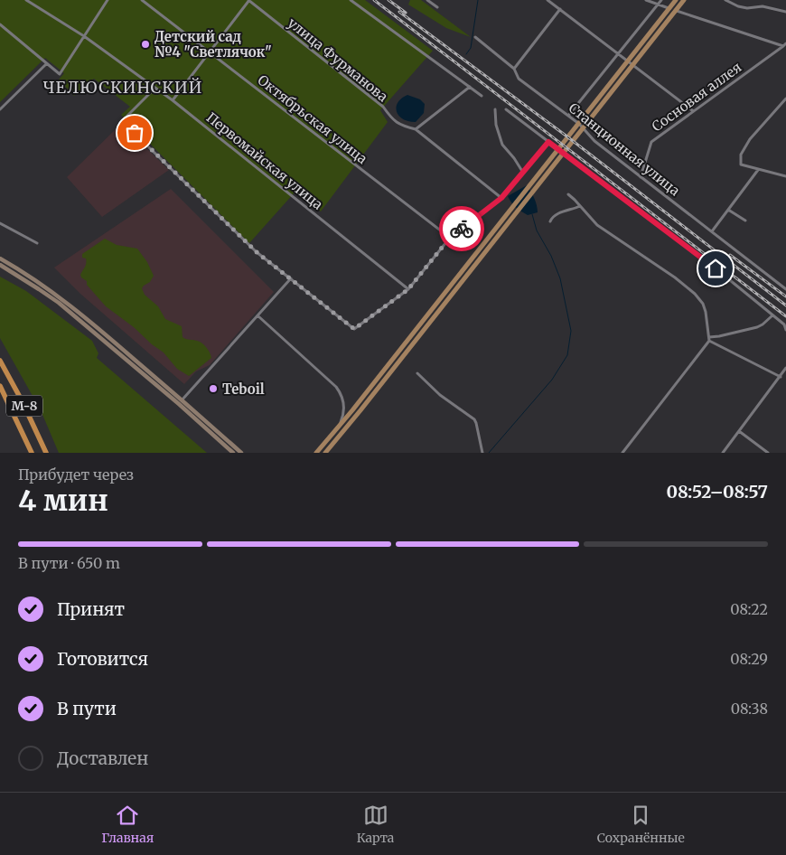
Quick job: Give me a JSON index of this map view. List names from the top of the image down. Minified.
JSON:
{"streets":{"highway":["М-8"],"street":["улица Фурманова","Сосновая аллея","Октябрьская улица","Станционная улица","Первомайская улица"]},"crossings":[["Сосновая аллея","Станционная улица"]],"districts":["ЧЕЛЮСКИНСКИЙ"],"places":["Детский сад №4 \"Светлячок\"","Teboil"],"page":{"heading":["4 мин","Прибудет через","08:52–08:57"],"bar":"В пути · 650 m","list":[["Принят","08:22"],["Готовится","08:29"],["В пути","08:38"],"Доставлен"],"tabs":["Главная","Карта","Сохранённые"]}}
